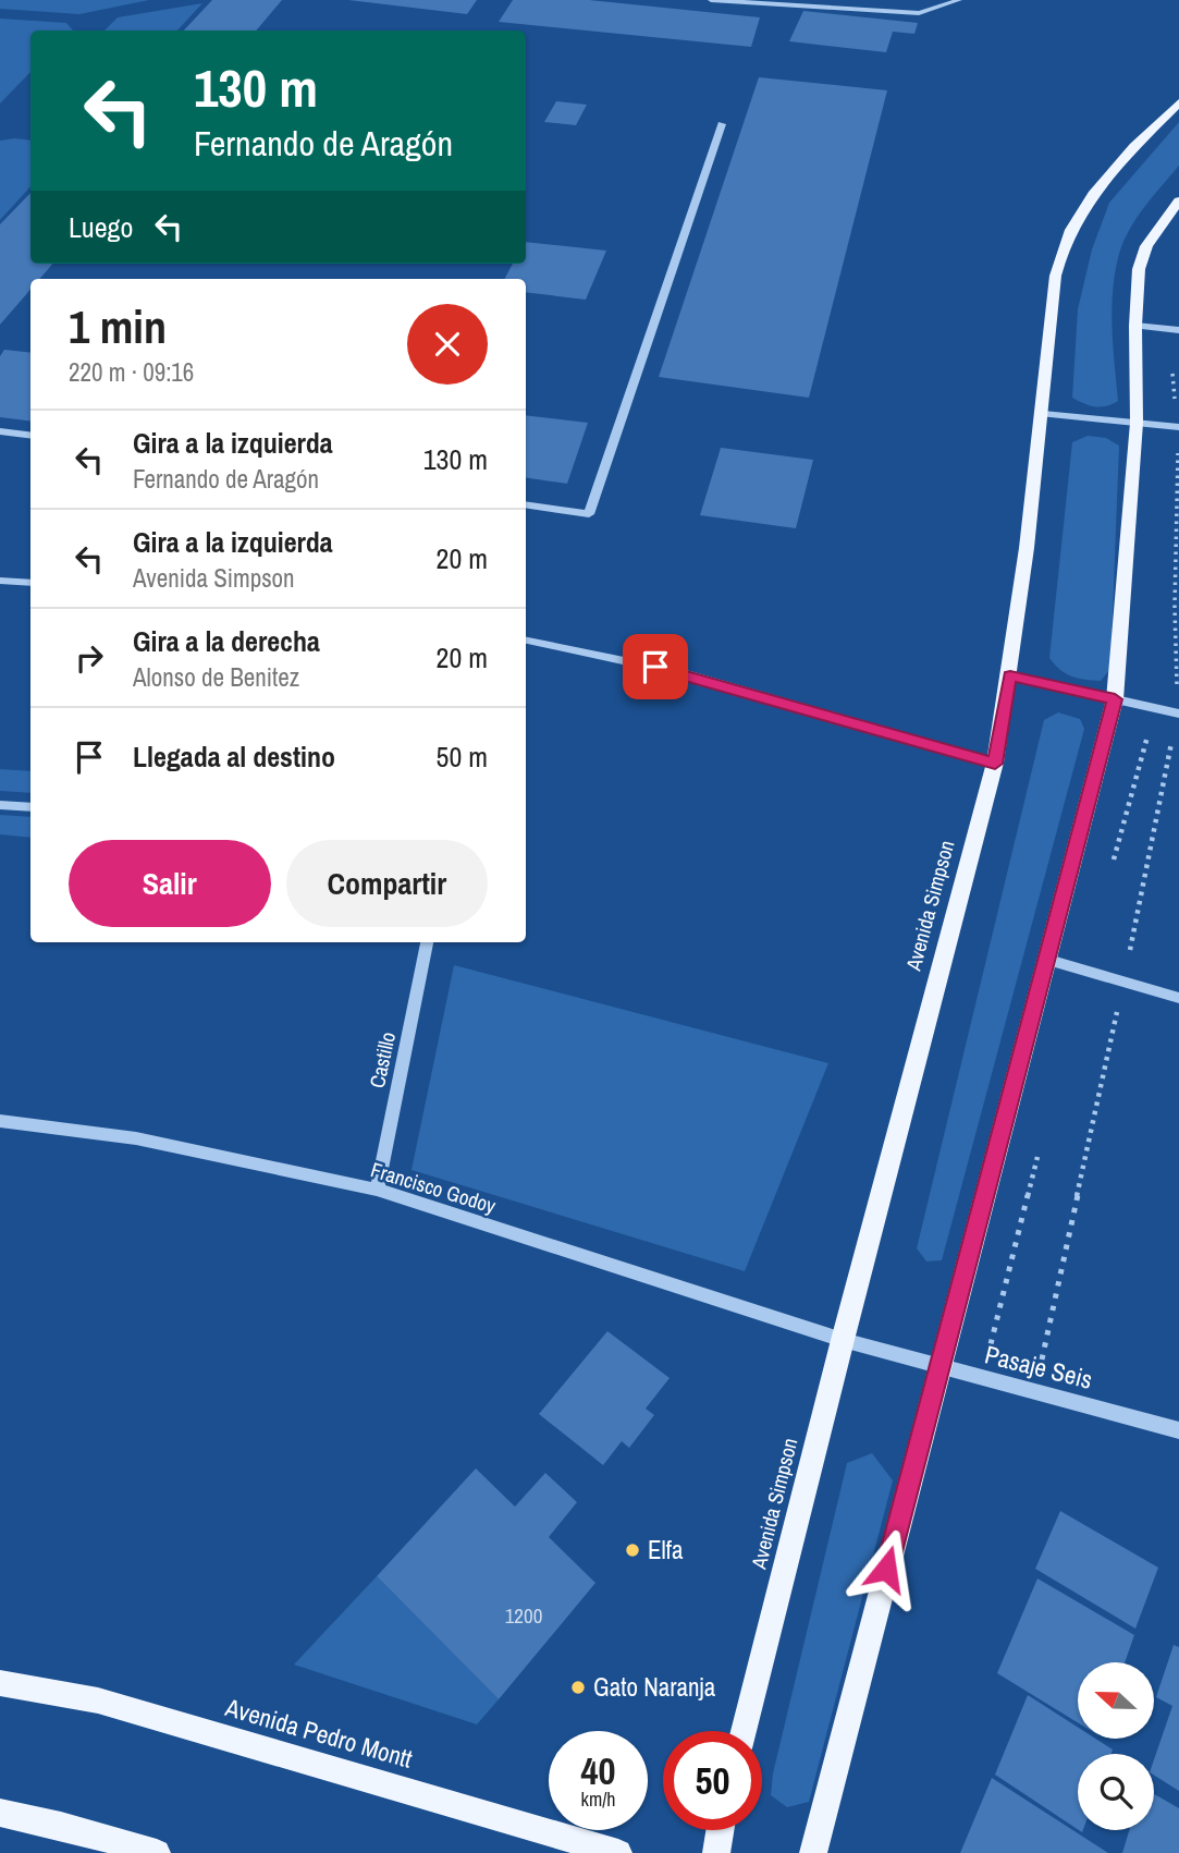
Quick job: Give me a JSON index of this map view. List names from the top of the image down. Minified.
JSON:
{"streets":{"main road":["Avenida Simpson","Avenida Pedro Montt"],"street":["Castillo","Francisco Godoy","Pasaje Seis"]},"crossings":[["Avenida Simpson","Francisco Godoy"],["Avenida Simpson","Pasaje Seis"],["Castillo","Francisco Godoy"],["Francisco Godoy","Pasaje Seis"]],"places":["Elfa","Gato Naranja"],"house_numbers":["1200"],"north":"left","page":{"turn":["130 m","Fernando de Aragón"],"then":"Luego","heading":["1 min","220 m · 09:16"],"list":[{"name":"Gira a la izquierda","note":"Fernando de Aragón","value":"130 m"},{"name":"Gira a la izquierda","note":"Avenida Simpson","value":"20 m"},{"name":"Gira a la derecha","note":"Alonso de Benitez","value":"20 m"},{"name":"Llegada al destino","value":"50 m"}],"buttons":["Salir","Compartir"],"speed":"40 km/h","limit":"50"}}
